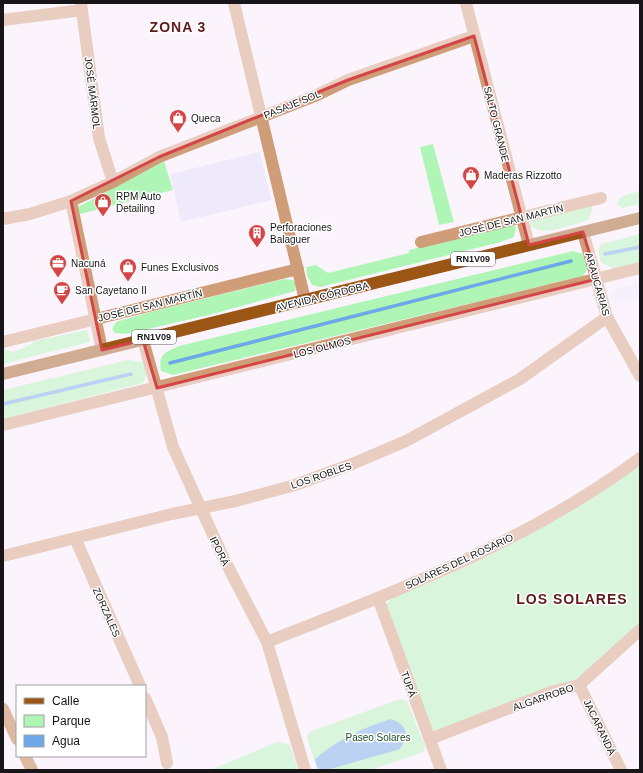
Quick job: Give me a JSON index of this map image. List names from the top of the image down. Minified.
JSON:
{"streets":{"main road":["RN1V09","AVENIDA CÓRDOBA"],"street":["JOSÉ MÁRMOL","PASAJE SOL","SALTO GRANDE","JOSÉ DE SAN MARTÍN","ARAUCARIAS","LOS OLMOS","LOS ROBLES","IPORÁ","SOLARES DEL ROSARIO","ZORZALES","TUPÁ","ALGARROBO","JACARANDÁ"]},"crossings":[["JOSÉ MÁRMOL","PASAJE SOL"],["PASAJE SOL","SALTO GRANDE"],["SALTO GRANDE","JOSÉ DE SAN MARTÍN"],["SALTO GRANDE","AVENIDA CÓRDOBA"],["ARAUCARIAS","AVENIDA CÓRDOBA"],["ARAUCARIAS","LOS OLMOS"],["ARAUCARIAS","LOS ROBLES"],["AVENIDA CÓRDOBA","IPORÁ"],["LOS OLMOS","IPORÁ"],["LOS ROBLES","IPORÁ"],["LOS ROBLES","ZORZALES"],["IPORÁ","SOLARES DEL ROSARIO"],["SOLARES DEL ROSARIO","TUPÁ"],["TUPÁ","ALGARROBO"],["ALGARROBO","JACARANDÁ"]],"districts":["ZONA 3","LOS SOLARES"],"parks":["Paseo Solares"],"places":{"shop":["Queca","Maderas Rizzotto","RPM Auto Detailing","Funes Exclusivos"],"building":["Perforaciones Balaguer"],"office":["Nacuná"],"cafe":["San Cayetano II"]},"legend":["Calle","Parque","Agua"]}
